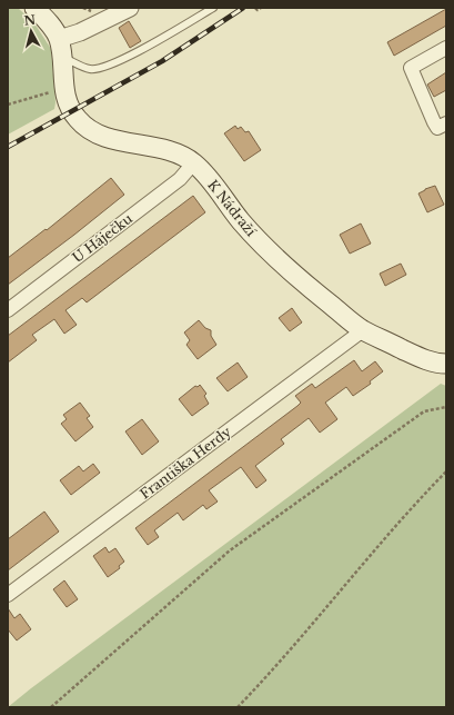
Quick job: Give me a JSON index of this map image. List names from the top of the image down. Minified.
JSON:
{"streets":{"main road":["K Nádraží"],"street":["U Háječku","Františka Herdy"]},"crossings":[["K Nádraží","U Háječku"],["K Nádraží","Františka Herdy"]],"north":"top"}
